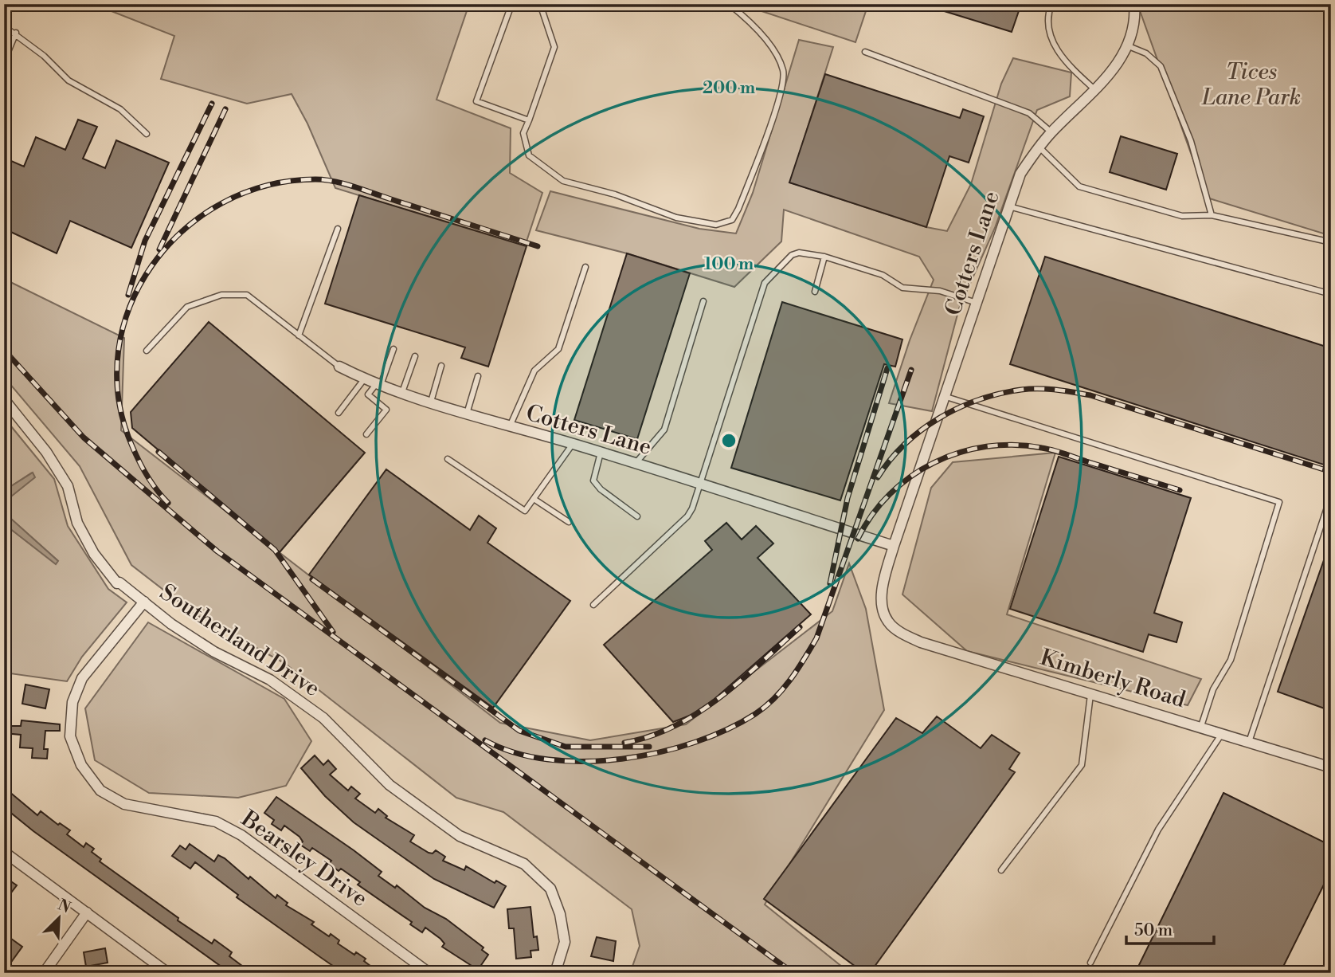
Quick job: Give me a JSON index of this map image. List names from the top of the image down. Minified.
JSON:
{"streets":{"street":["Cotters Lane","Southerland Drive","Kimberly Road","Bearsley Drive"]},"crossings":[["Cotters Lane","Kimberly Road"],["Southerland Drive","Bearsley Drive"]],"parks":["Tices Lane Park"],"scale_bar":"50 m","north":"top right","rings":["200 m","100 m"]}
